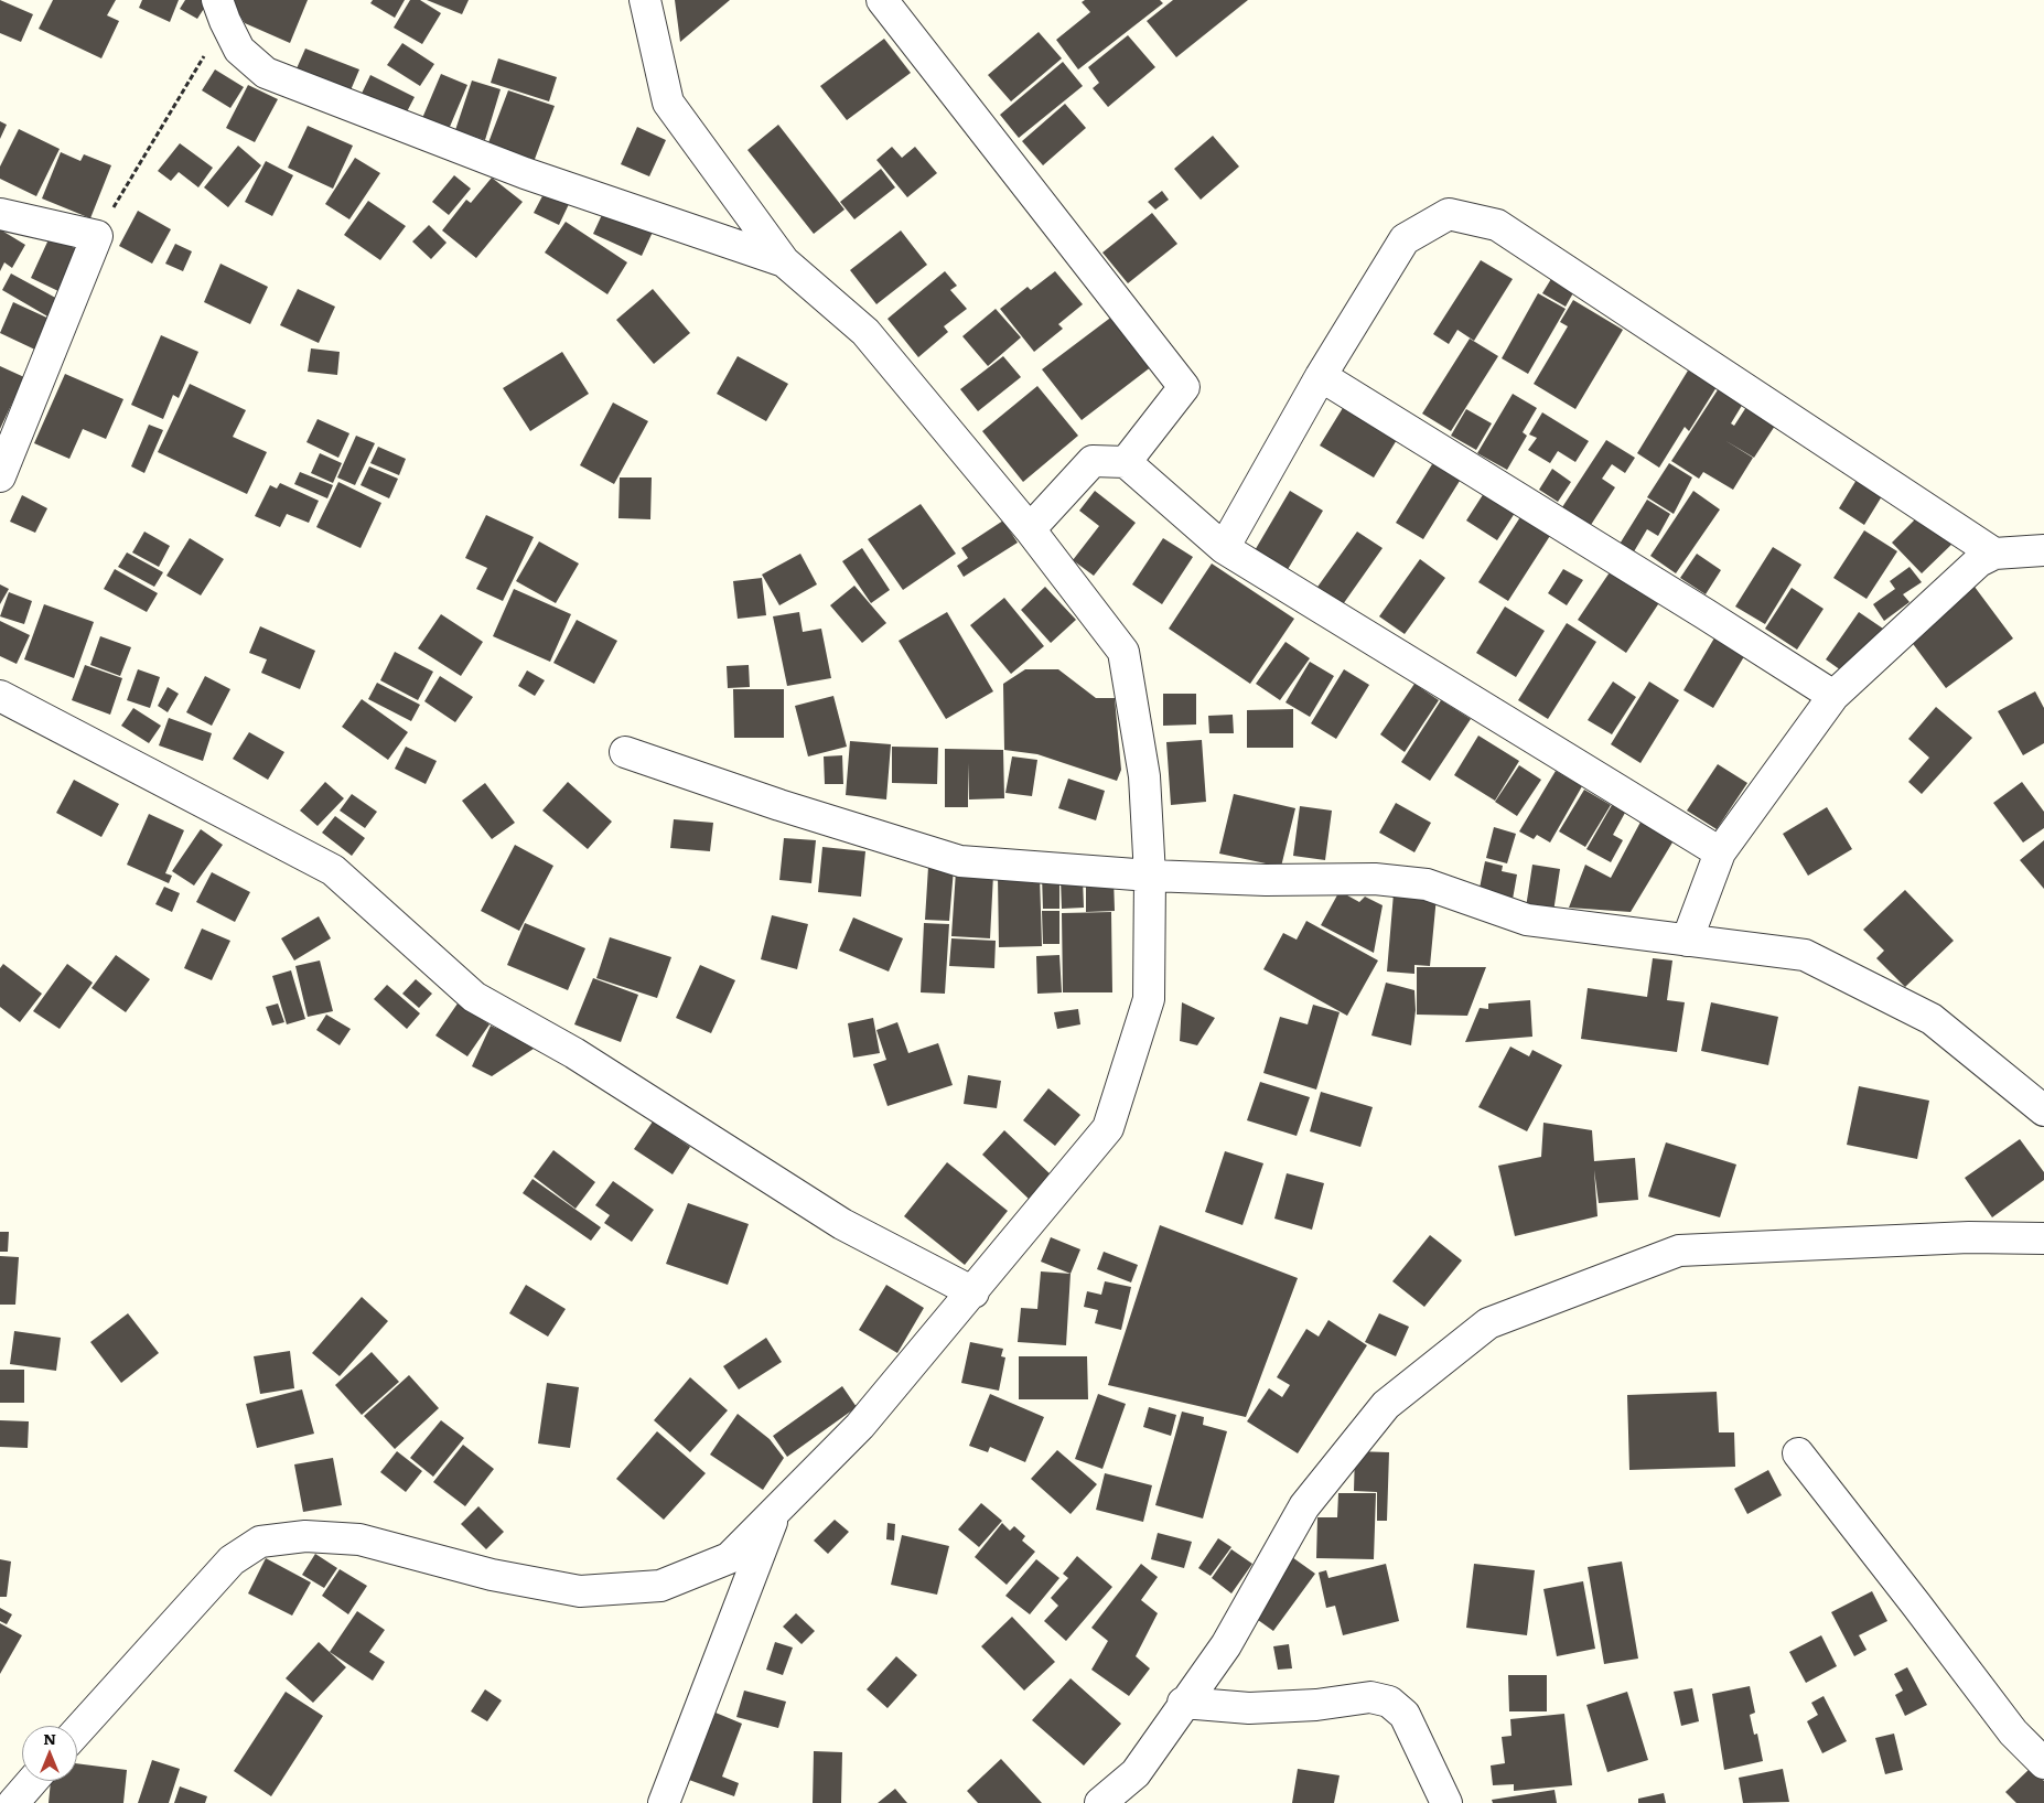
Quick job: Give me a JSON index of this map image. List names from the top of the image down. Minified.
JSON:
{"north":"top"}
